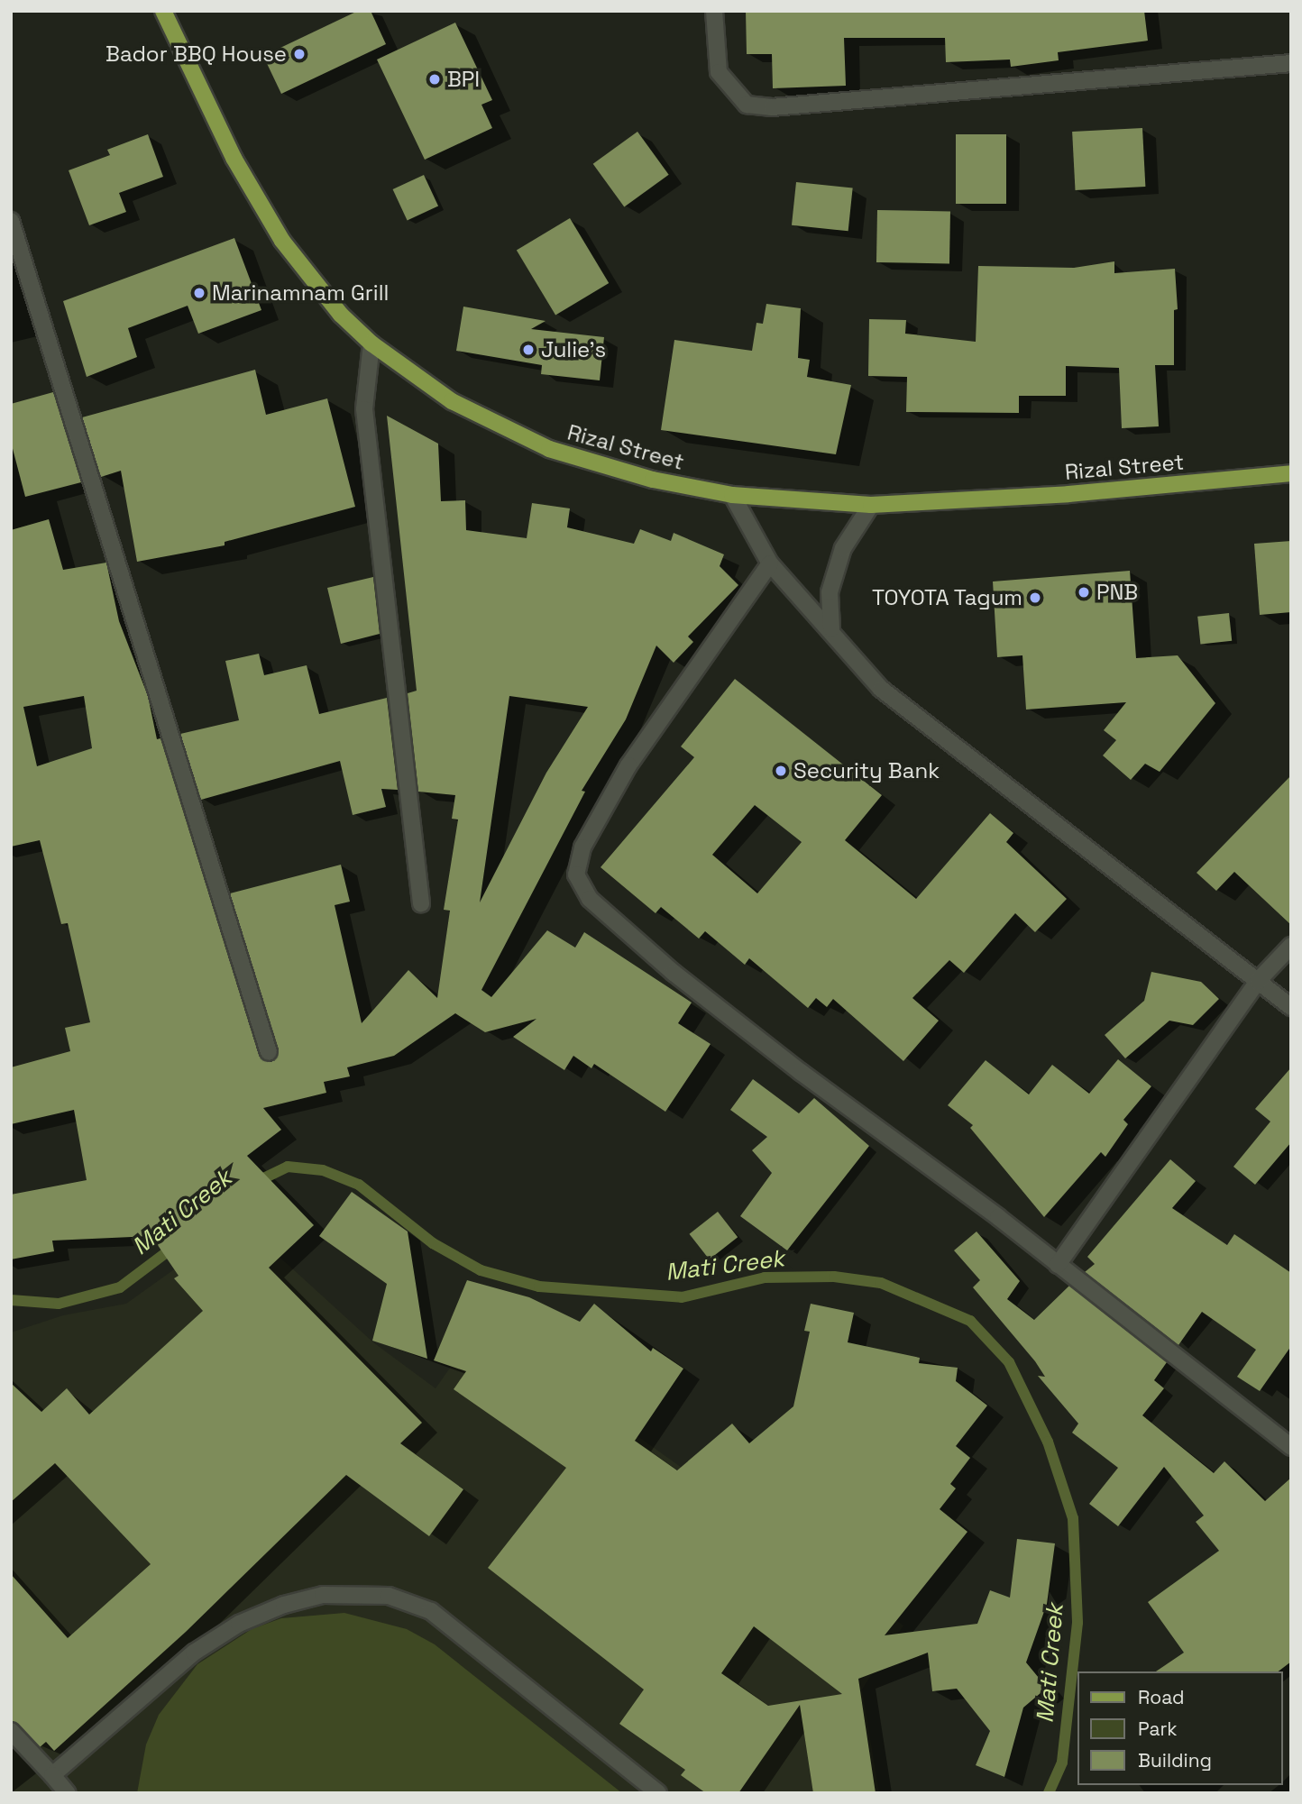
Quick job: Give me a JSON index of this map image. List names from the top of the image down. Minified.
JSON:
{"streets":{"main road":["Rizal Street"]},"water":["Mati Creek"],"places":["Bador BBQ House","BPI","Marinamnam Grill","Julie's","PNB","TOYOTA Tagum","Security Bank"],"legend":["Road","Park","Building"]}
